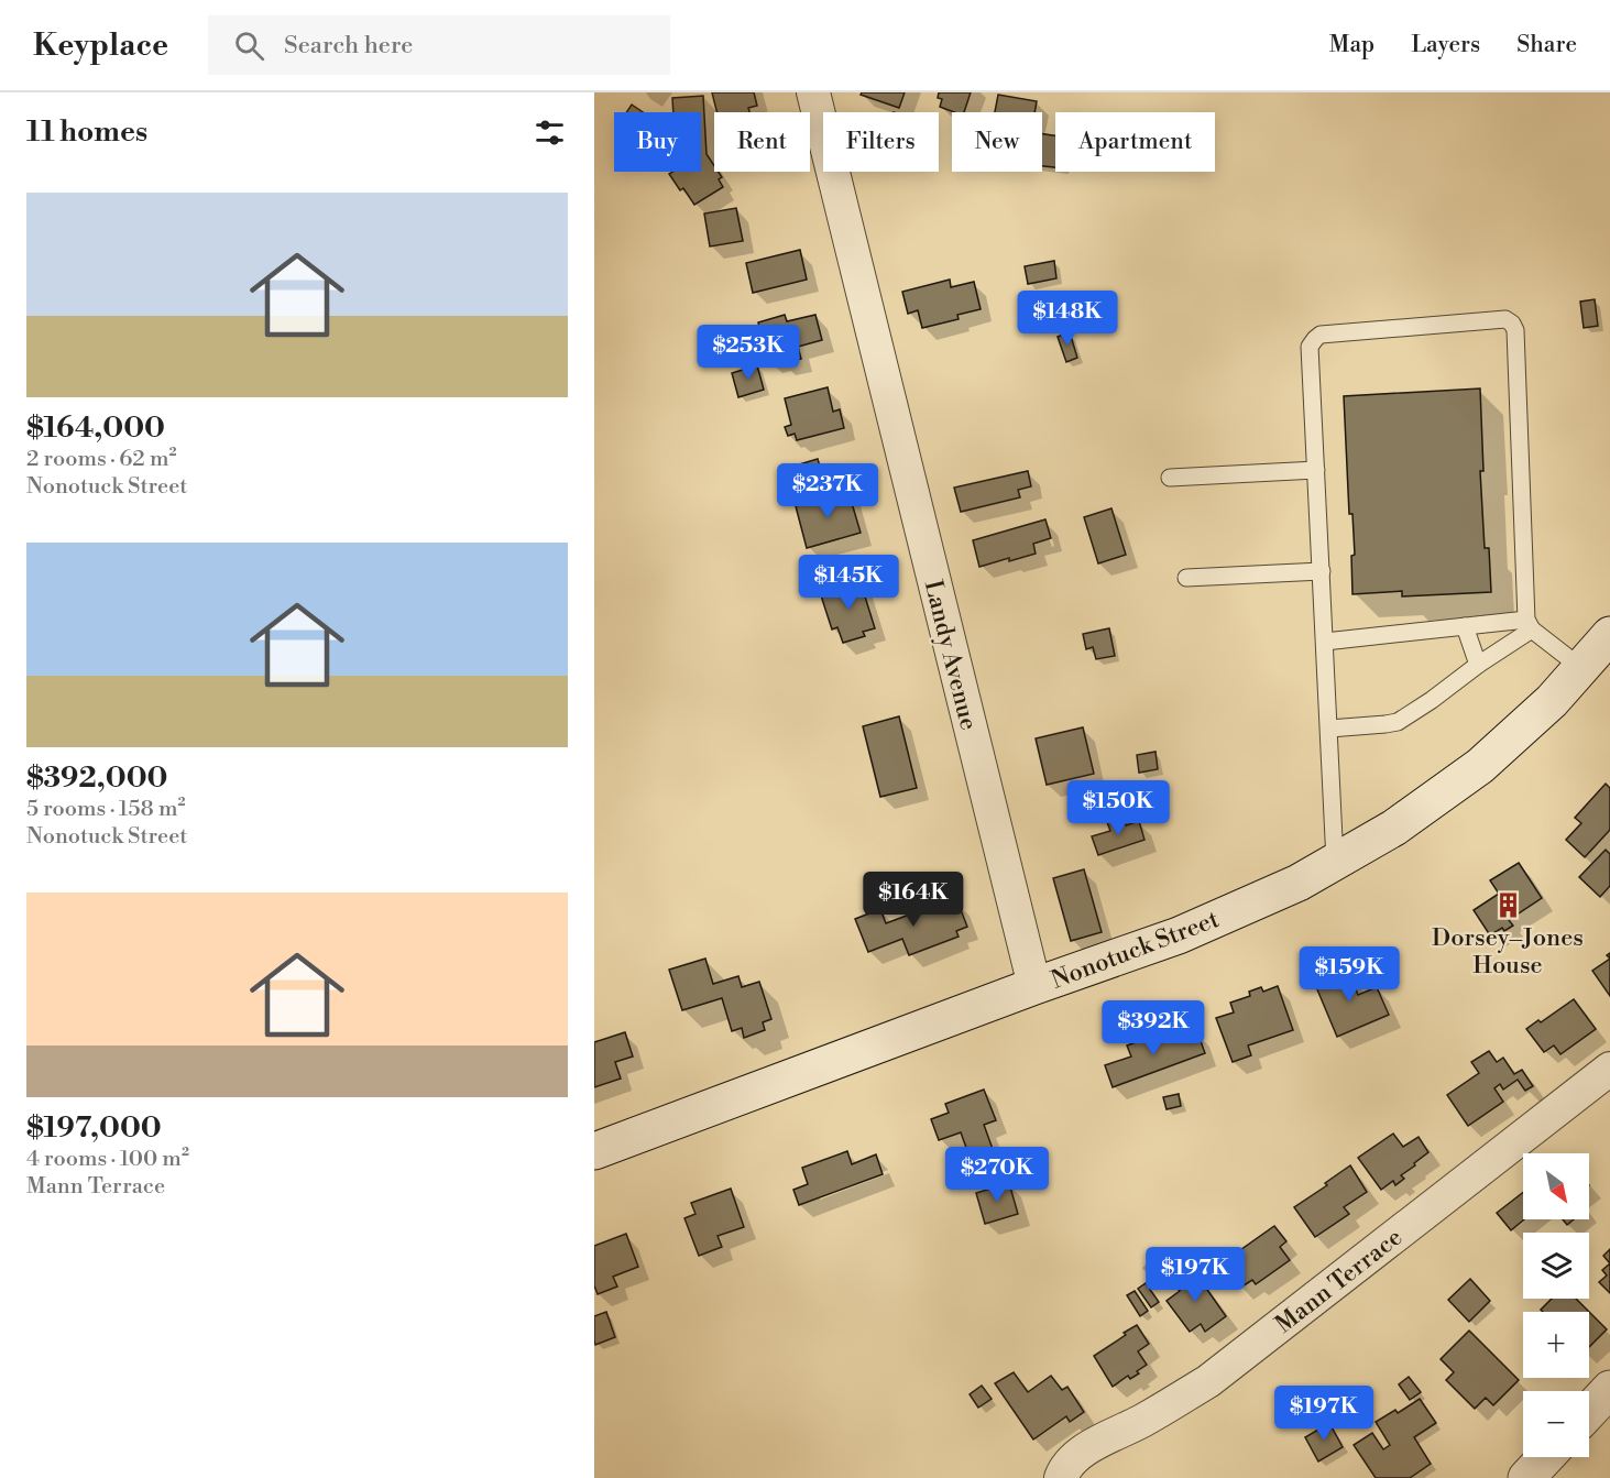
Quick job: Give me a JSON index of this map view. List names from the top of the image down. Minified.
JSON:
{"streets":{"main road":["Nonotuck Street"],"street":["Landy Avenue","Mann Terrace"]},"crossings":[["Landy Avenue","Nonotuck Street"]],"places":{"building":["Dorsey–Jones House"]},"north":"bottom right","page":{"header":"Keyplace","search":"Search here","nav":["Map","Layers","Share"],"heading":"11 homes","chip":["Buy","Rent","Filters","New","Apartment"],"list":[{"name":"$164,000","note":"2 rooms · 62 m² · Nonotuck Street"},{"name":"$392,000","note":"5 rooms · 158 m² · Nonotuck Street"},{"name":"$197,000","note":"4 rooms · 100 m² · Mann Terrace"}],"price":["$148K","$253K","$237K","$145K","$150K","$164K","$159K","$392K","$270K","$197K","$197K"],"map_buttons":["+","−"]}}
